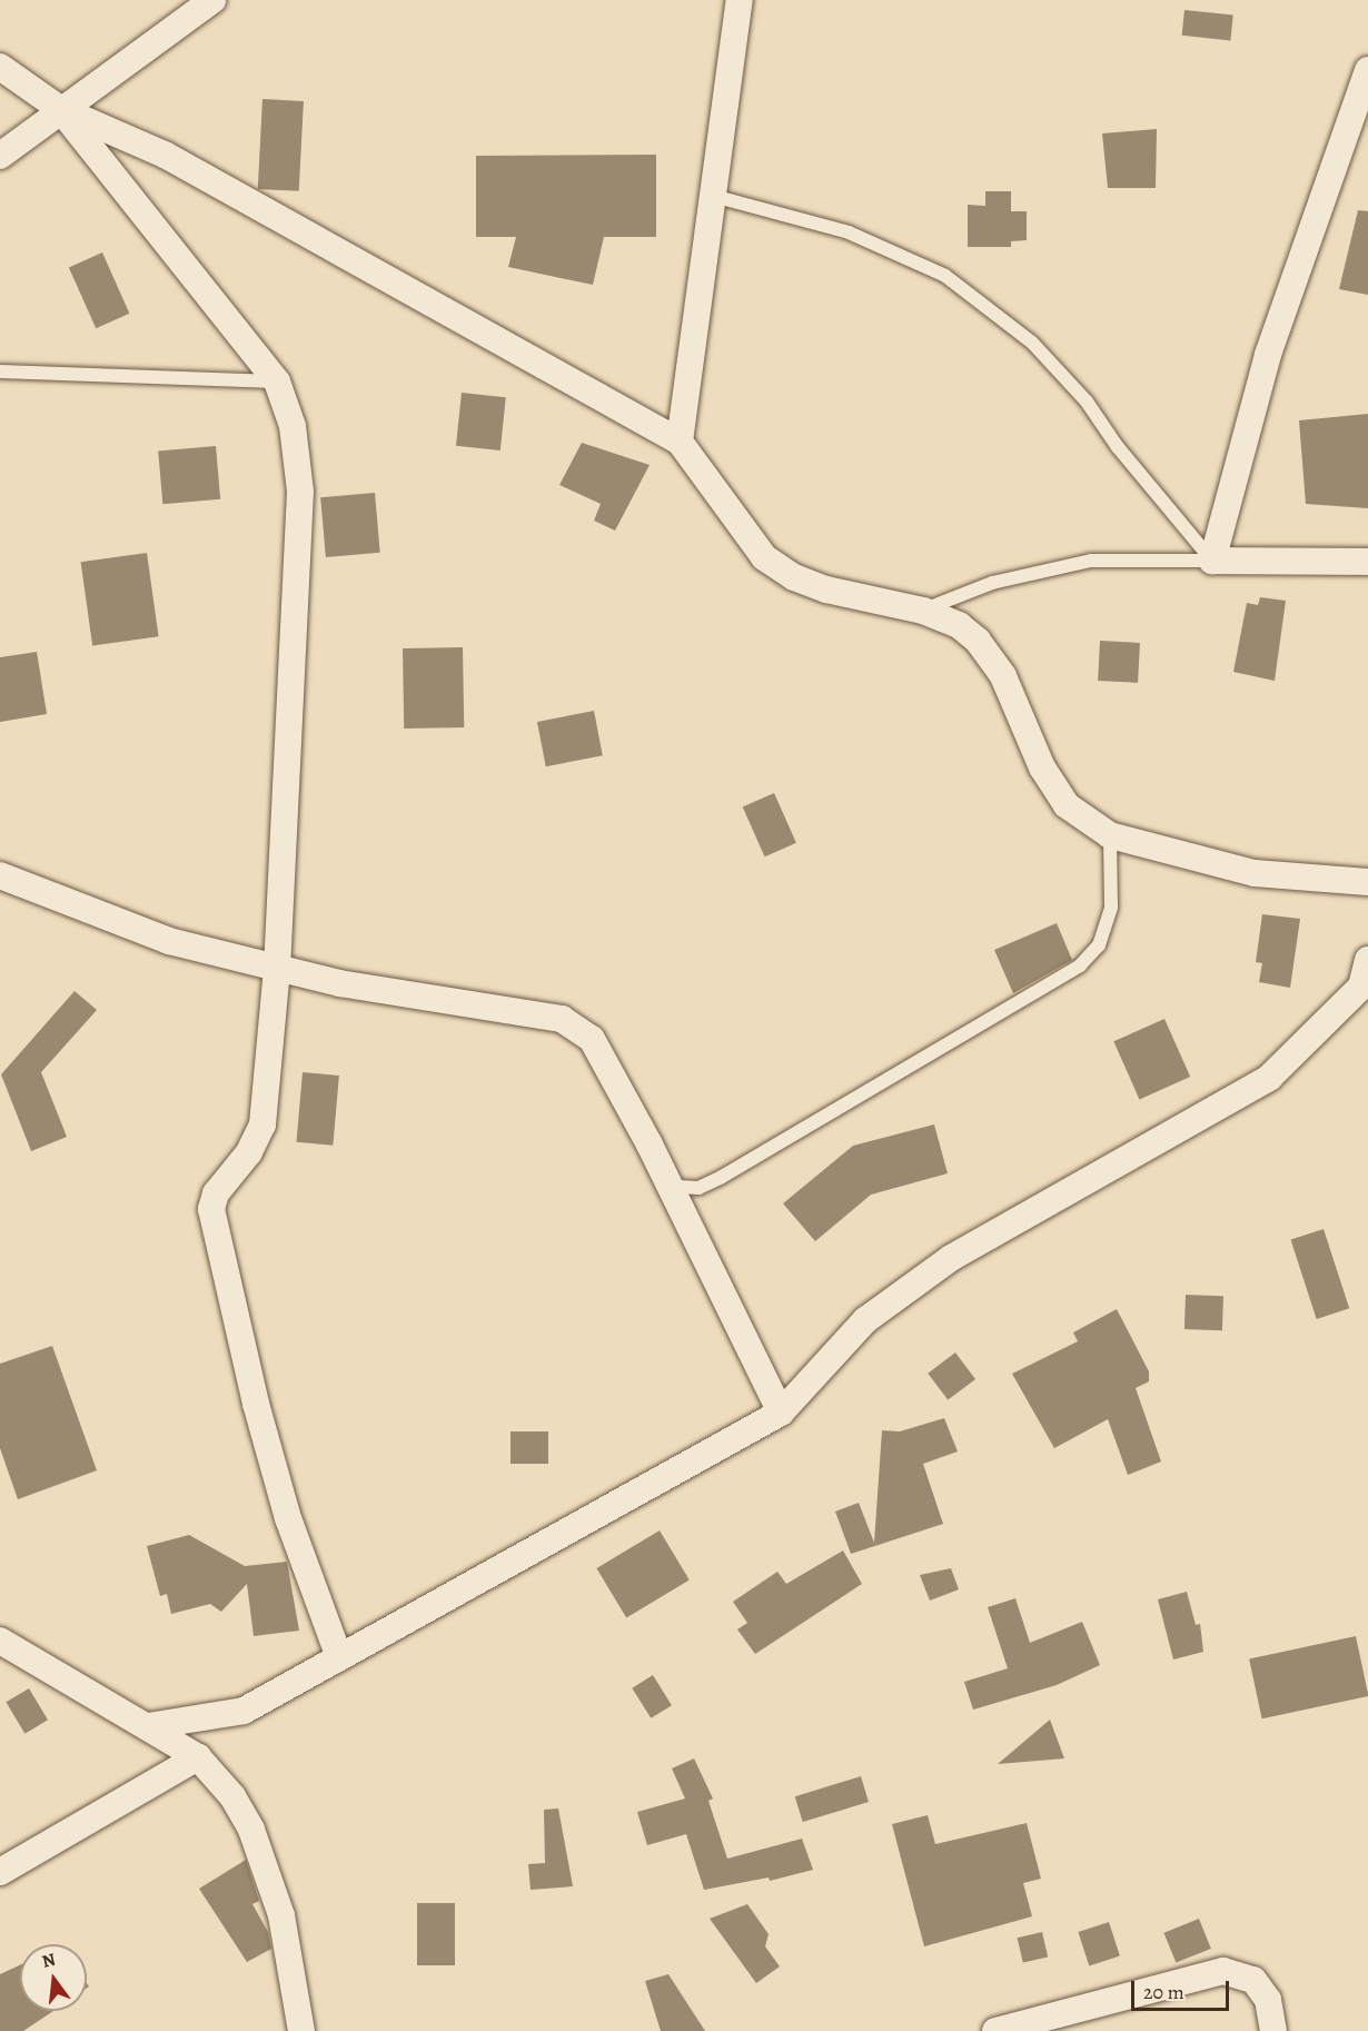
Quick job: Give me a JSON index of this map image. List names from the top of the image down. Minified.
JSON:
{"scale_bar":"20 m","north":"top"}
